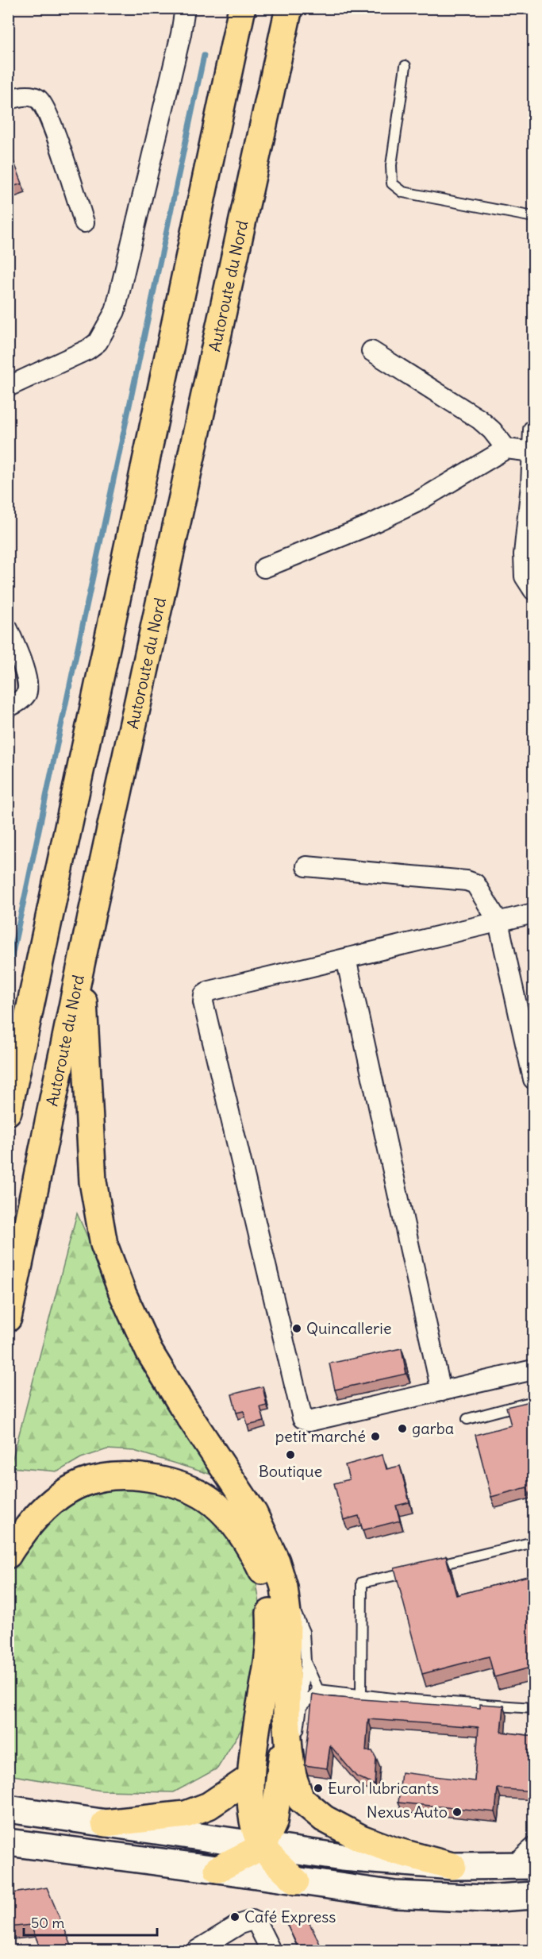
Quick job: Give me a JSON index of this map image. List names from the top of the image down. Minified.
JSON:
{"streets":{"highway":["Autoroute du Nord"]},"places":["Quincallerie","garba","petit marché","Boutique","Eurol lubricants","Nexus Auto","Café Express"],"scale_bar":"50 m"}
